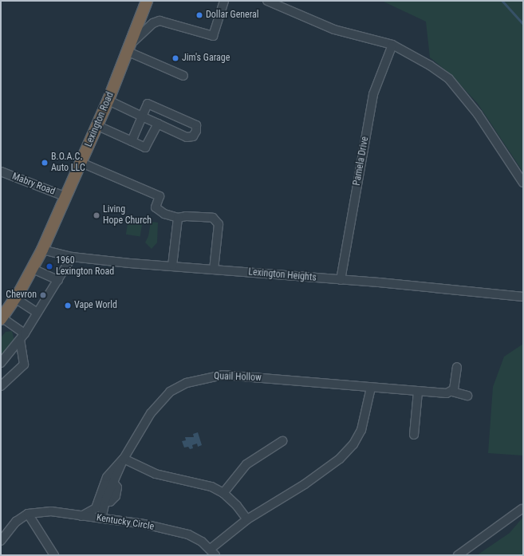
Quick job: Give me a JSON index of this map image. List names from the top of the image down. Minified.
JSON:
{"streets":{"highway":["Lexington Road"],"street":["Pamela Drive","Mabry Road","Lexington Heights","Quail Hollow","Kentucky Circle"]},"crossings":[["Lexington Road","Mabry Road"],["Lexington Road","Lexington Heights"],["Pamela Drive","Lexington Heights"],["Quail Hollow","Kentucky Circle"]],"places":["Dollar General","Jim's Garage","B.O.A.C. Auto LLC","Living Hope Church","1960 Lexington Road","Chevron","Vape World"]}
